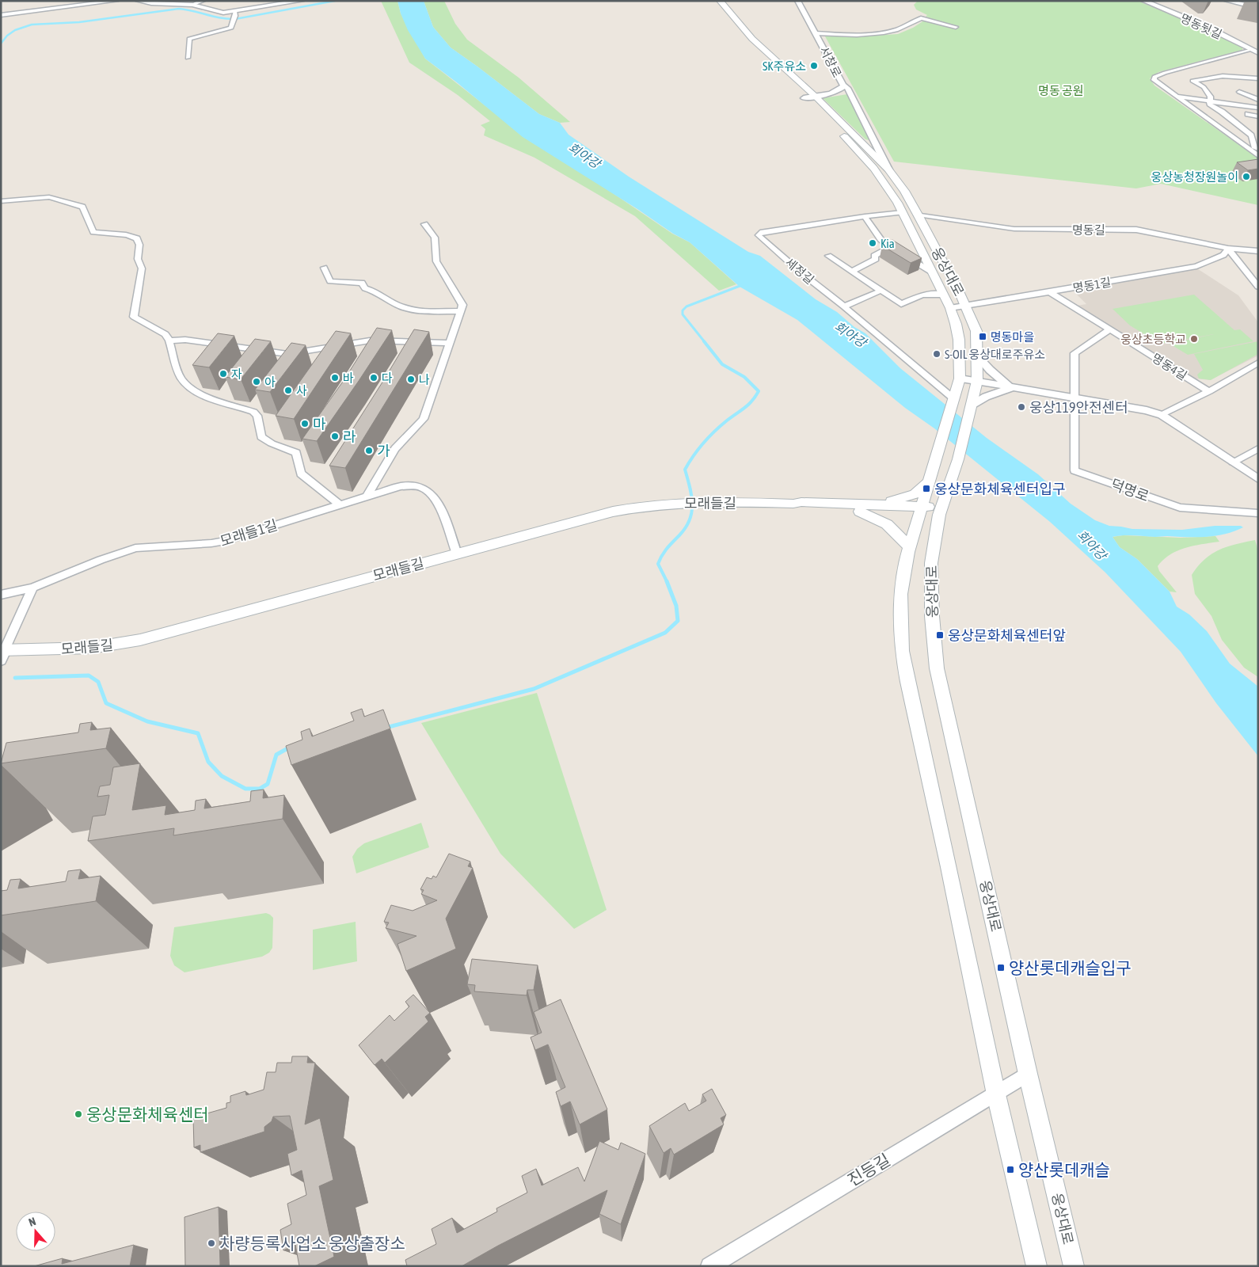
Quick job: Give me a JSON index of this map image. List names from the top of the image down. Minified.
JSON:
{"streets":{"main road":["웅상대로","모래들길"],"street":["명동뒷길","서창로","명동길","세정길","명동1길","명동4길","덕명로","모래들1길","진등길"]},"crossings":[["서창로","웅상대로"],["명동길","웅상대로"],["명동길","명동1길"],["세정길","웅상대로"],["웅상대로","명동1길"],["웅상대로","모래들길"],["웅상대로","진등길"],["명동1길","명동4길"],["명동4길","덕명로"],["모래들길","모래들1길"]],"water":["회야강"],"parks":["명동 공원"],"places":{"other":["SK주유소","웅상농청장원놀이","Kia","웅상초등학교","S-OIL 웅상대로주유소","자","바","다","나","아","사","웅상119안전센터","마","라","가","웅상문화체육센터","차량등록사업소 웅상출장소"],"transit":["명동마을","웅상문화체육센터입구","웅상문화체육센터앞","양산롯데캐슬입구","양산롯데캐슬"]},"north":"top"}
